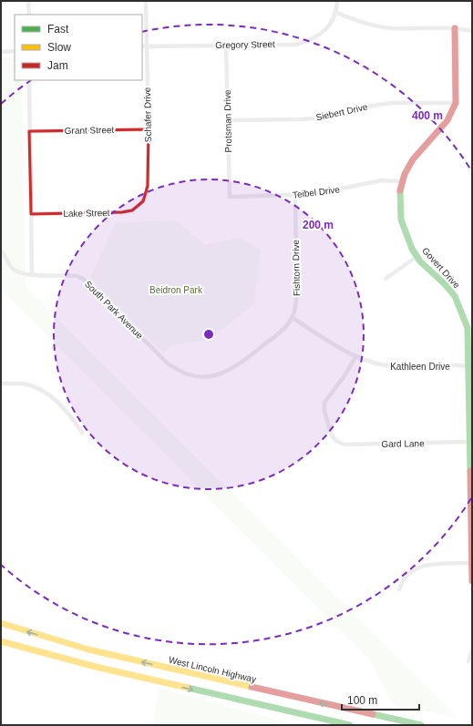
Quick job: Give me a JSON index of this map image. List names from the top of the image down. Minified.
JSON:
{"streets":{"main road":["Govert Drive","West Lincoln Highway"],"street":["Gregory Street","Siebert Drive","Schafer Drive","Protsman Drive","Grant Street","Teibel Drive","Lake Street","Fishtorn Drive","South Park Avenue","Kathleen Drive","Gard Lane"]},"crossings":[["Gregory Street","Schafer Drive"],["Gregory Street","Protsman Drive"],["Siebert Drive","Protsman Drive"],["Siebert Drive","Govert Drive"],["Schafer Drive","Grant Street"],["Schafer Drive","Lake Street"],["Protsman Drive","Teibel Drive"],["Teibel Drive","Fishtorn Drive"],["Teibel Drive","Govert Drive"],["Fishtorn Drive","South Park Avenue"],["Fishtorn Drive","Kathleen Drive"],["Govert Drive","Kathleen Drive"],["Govert Drive","Gard Lane"],["South Park Avenue","Kathleen Drive"],["Kathleen Drive","Gard Lane"]],"parks":["Beidron Park"],"legend":["Fast","Slow","Jam"],"scale_bar":"100 m","rings":["400 m","200 m"]}
